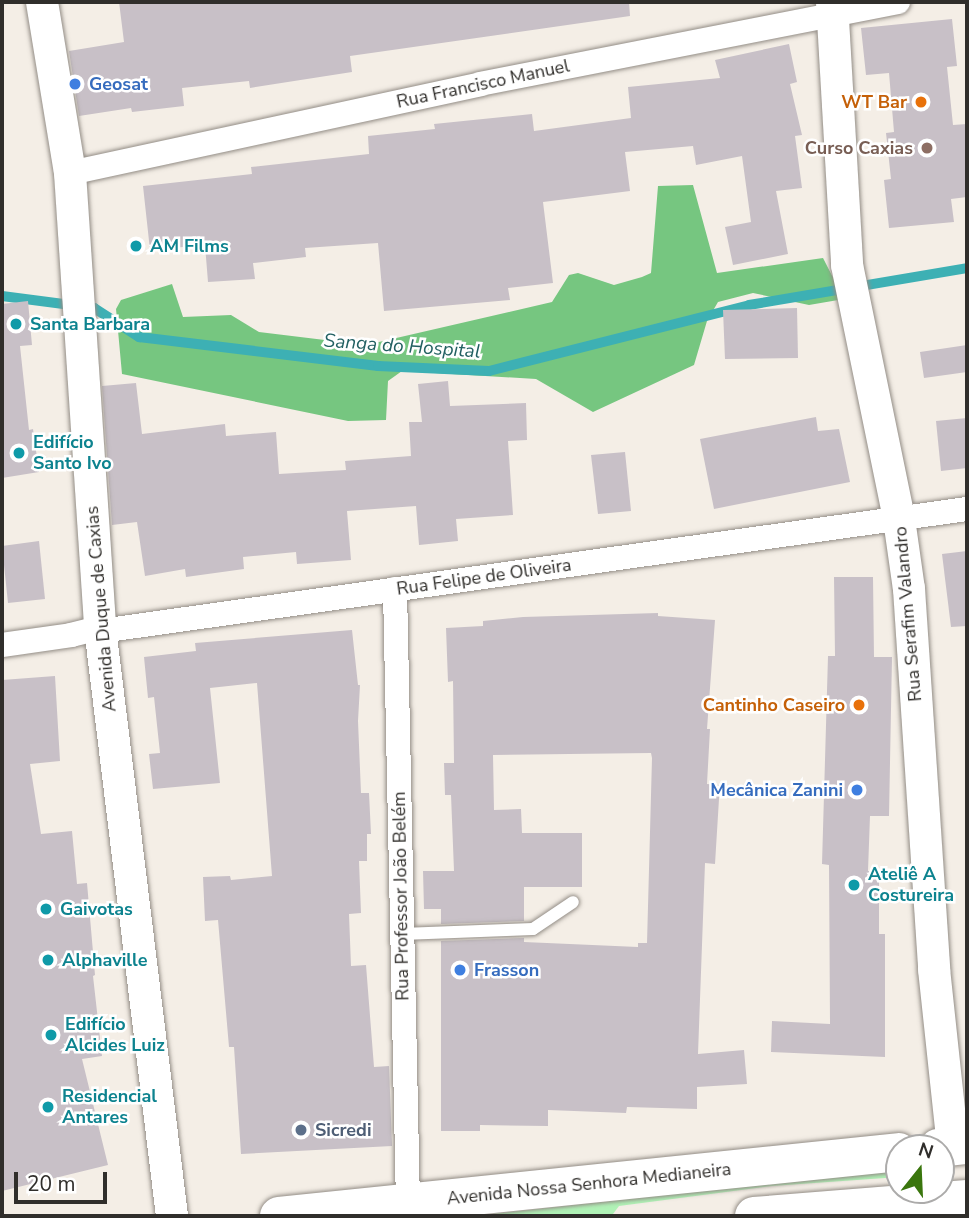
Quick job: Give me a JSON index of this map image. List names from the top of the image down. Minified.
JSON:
{"streets":{"main road":["Avenida Nossa Senhora Medianeira"],"street":["Rua Francisco Manuel","Rua Felipe de Oliveira","Avenida Duque de Caxias","Rua Serafim Valandro","Rua Professor João Belém"]},"crossings":[["Rua Francisco Manuel","Avenida Duque de Caxias"],["Rua Francisco Manuel","Rua Serafim Valandro"],["Rua Felipe de Oliveira","Avenida Duque de Caxias"],["Rua Felipe de Oliveira","Rua Serafim Valandro"],["Rua Felipe de Oliveira","Rua Professor João Belém"],["Rua Professor João Belém","Avenida Nossa Senhora Medianeira"]],"water":["Sanga do Hospital"],"places":["Geosat","WT Bar","Curso Caxias","AM Films","Santa Barbara","Edifício Santo Ivo","Cantinho Caseiro","Mecânica Zanini","Ateliê A Costureira","Gaivotas","Alphaville","Frasson","Edifício Alcides Luiz","Residencial Antares","Sicredi"],"scale_bar":"20 m","north":"top"}
